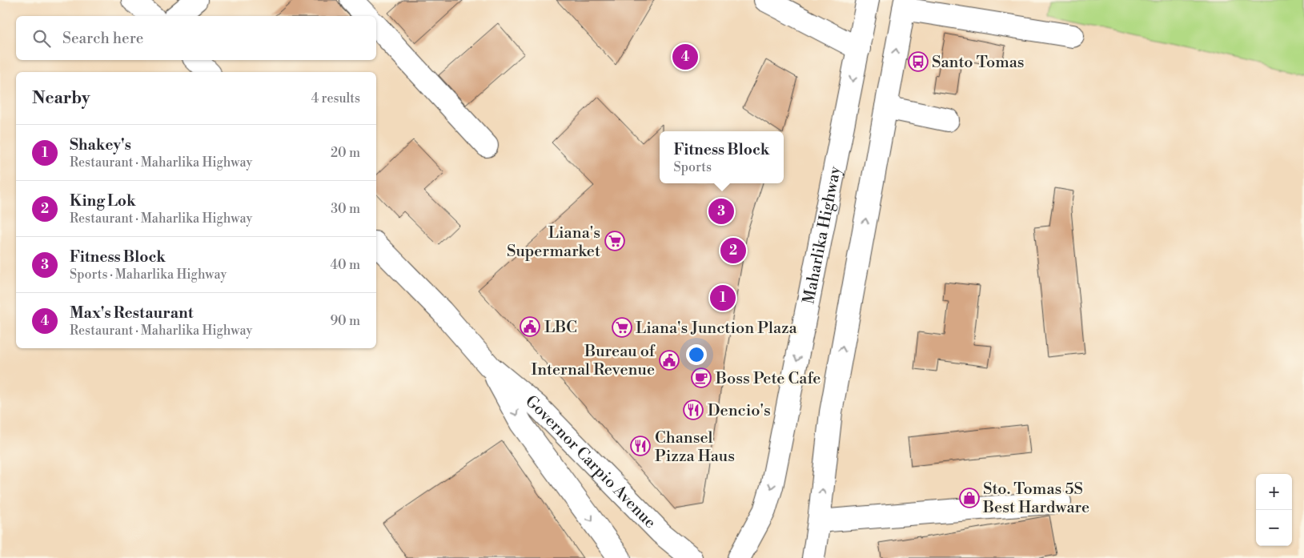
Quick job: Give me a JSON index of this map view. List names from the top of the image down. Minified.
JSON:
{"streets":{"main road":["Maharlika Highway","Governor Carpio Avenue"]},"places":{"bus stop":["Santo Tomas"],"supermarket":["Liana's Supermarket","Liana's Junction Plaza"],"public building":["LBC","Bureau of Internal Revenue"],"cafe":["Boss Pete Cafe"],"restaurant":["Dencio's","Chansel Pizza Haus"],"shop":["Sto. Tomas 5S Best Hardware"]},"page":{"search":"Search here","pins":["4","3","2","1"],"heading":["Nearby","4 results"],"list":[{"mark":"1","name":"Shakey's","note":"Restaurant · Maharlika Highway","value":"20 m"},{"mark":"2","name":"King Lok","note":"Restaurant · Maharlika Highway","value":"30 m"},{"mark":"3","name":"Fitness Block","note":"Sports · Maharlika Highway","value":"40 m"},{"mark":"4","name":"Max's Restaurant","note":"Restaurant · Maharlika Highway","value":"90 m"}],"popup":["Fitness Block","Sports"],"map_buttons":["+","−"]}}
